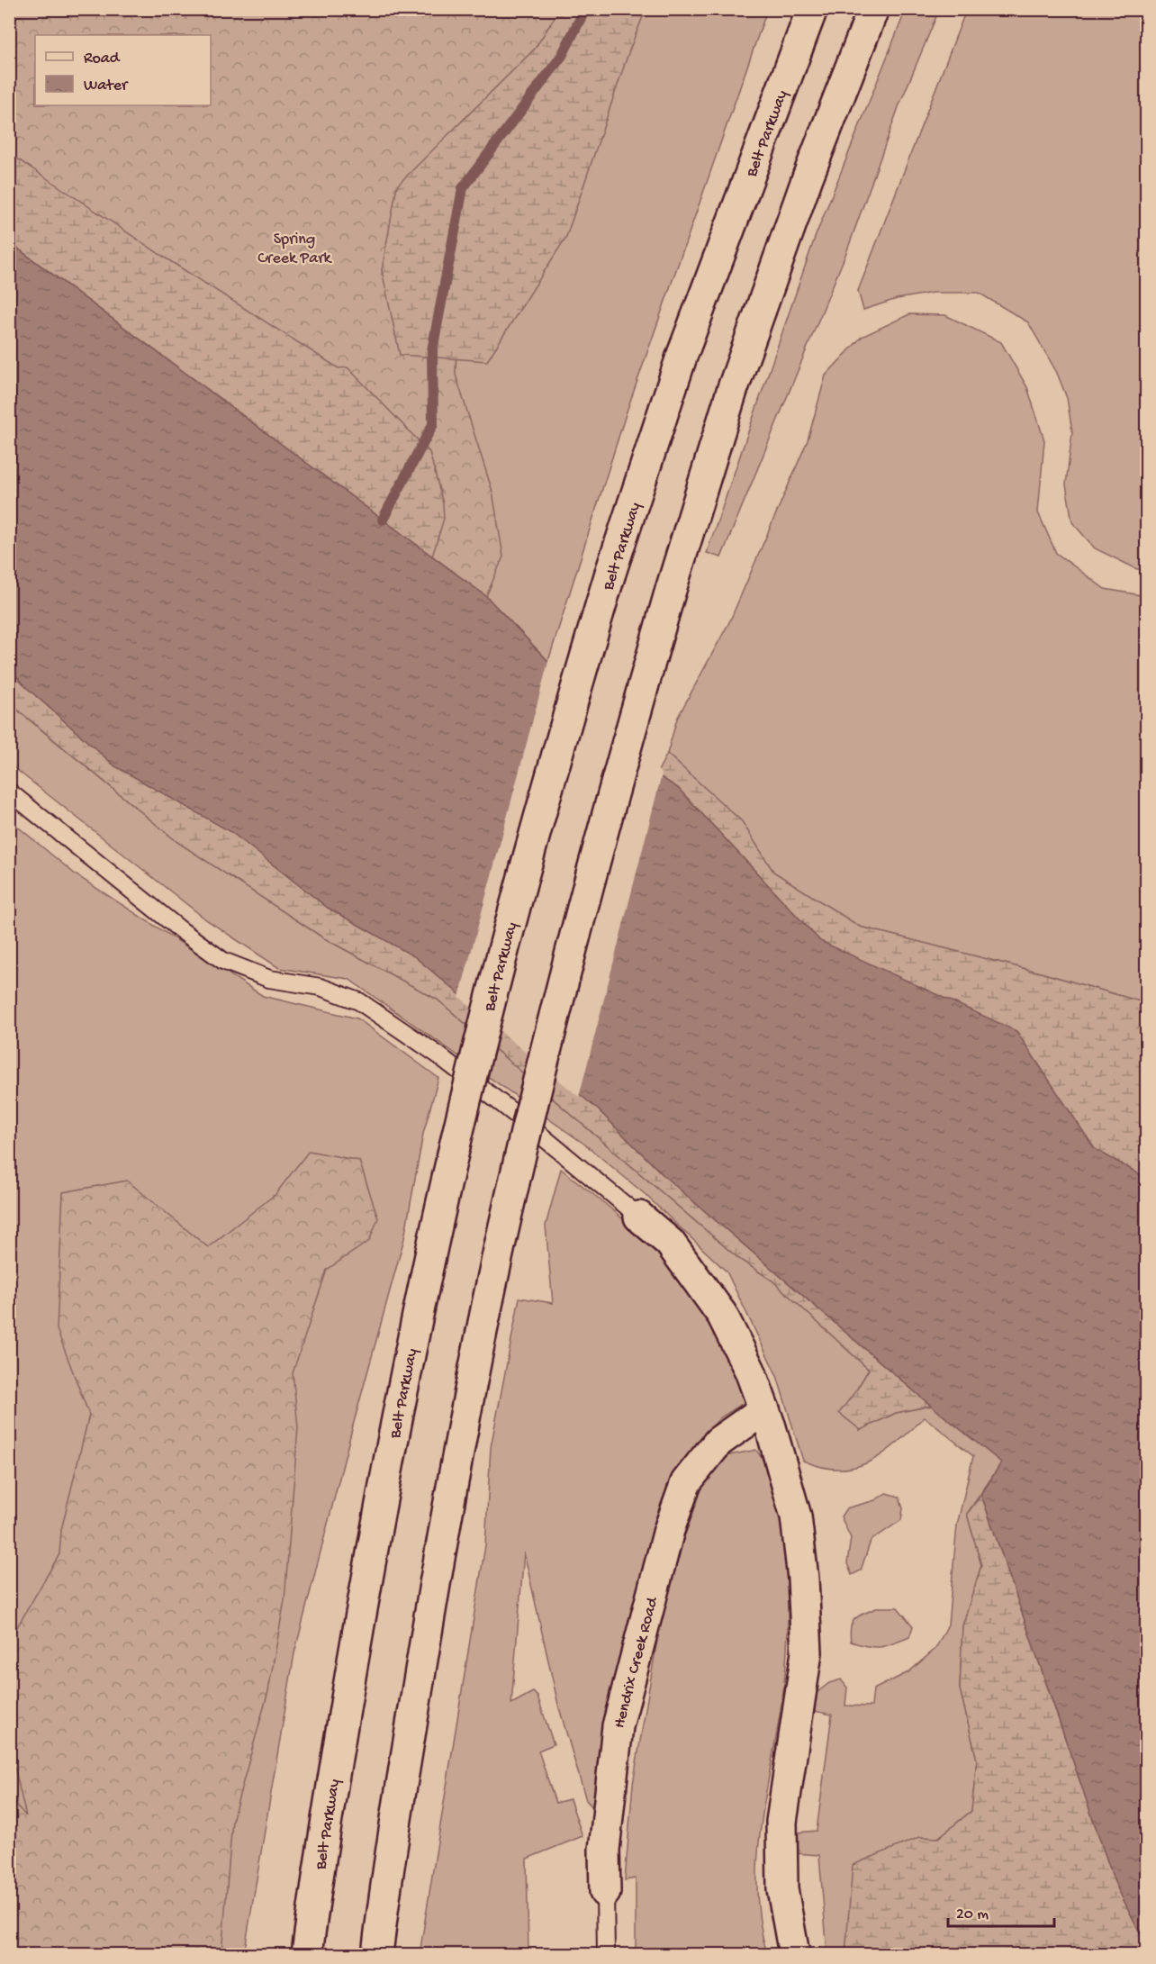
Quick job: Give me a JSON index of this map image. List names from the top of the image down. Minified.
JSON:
{"streets":{"main road":["Belt Parkway","Hendrix Creek Road"]},"parks":["Spring Creek Park"],"legend":["Road","Water"],"scale_bar":"20 m"}
